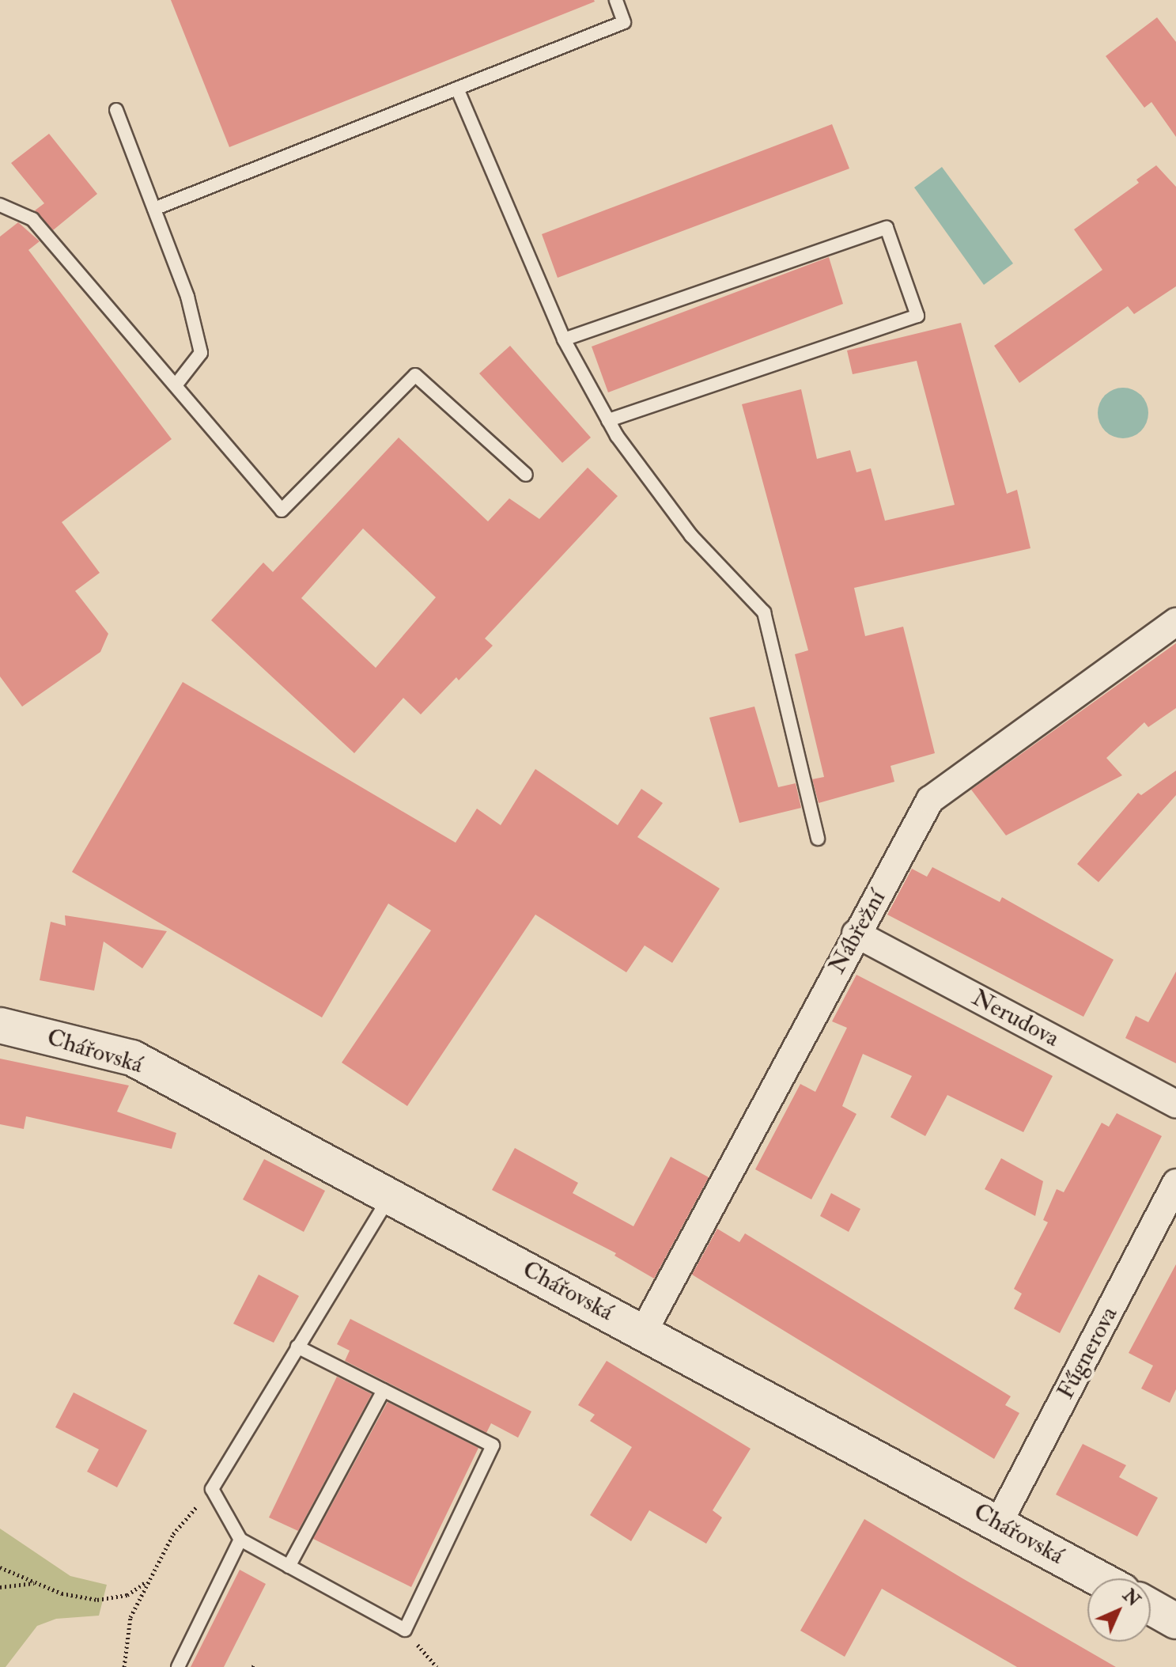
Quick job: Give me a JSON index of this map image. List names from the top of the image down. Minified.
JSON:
{"streets":{"street":["Nábřežní","Nerudova","Chářovská","Fűgnerova"]},"crossings":[["Nábřežní","Nerudova"],["Nábřežní","Chářovská"],["Chářovská","Fűgnerova"]],"north":"top right"}
